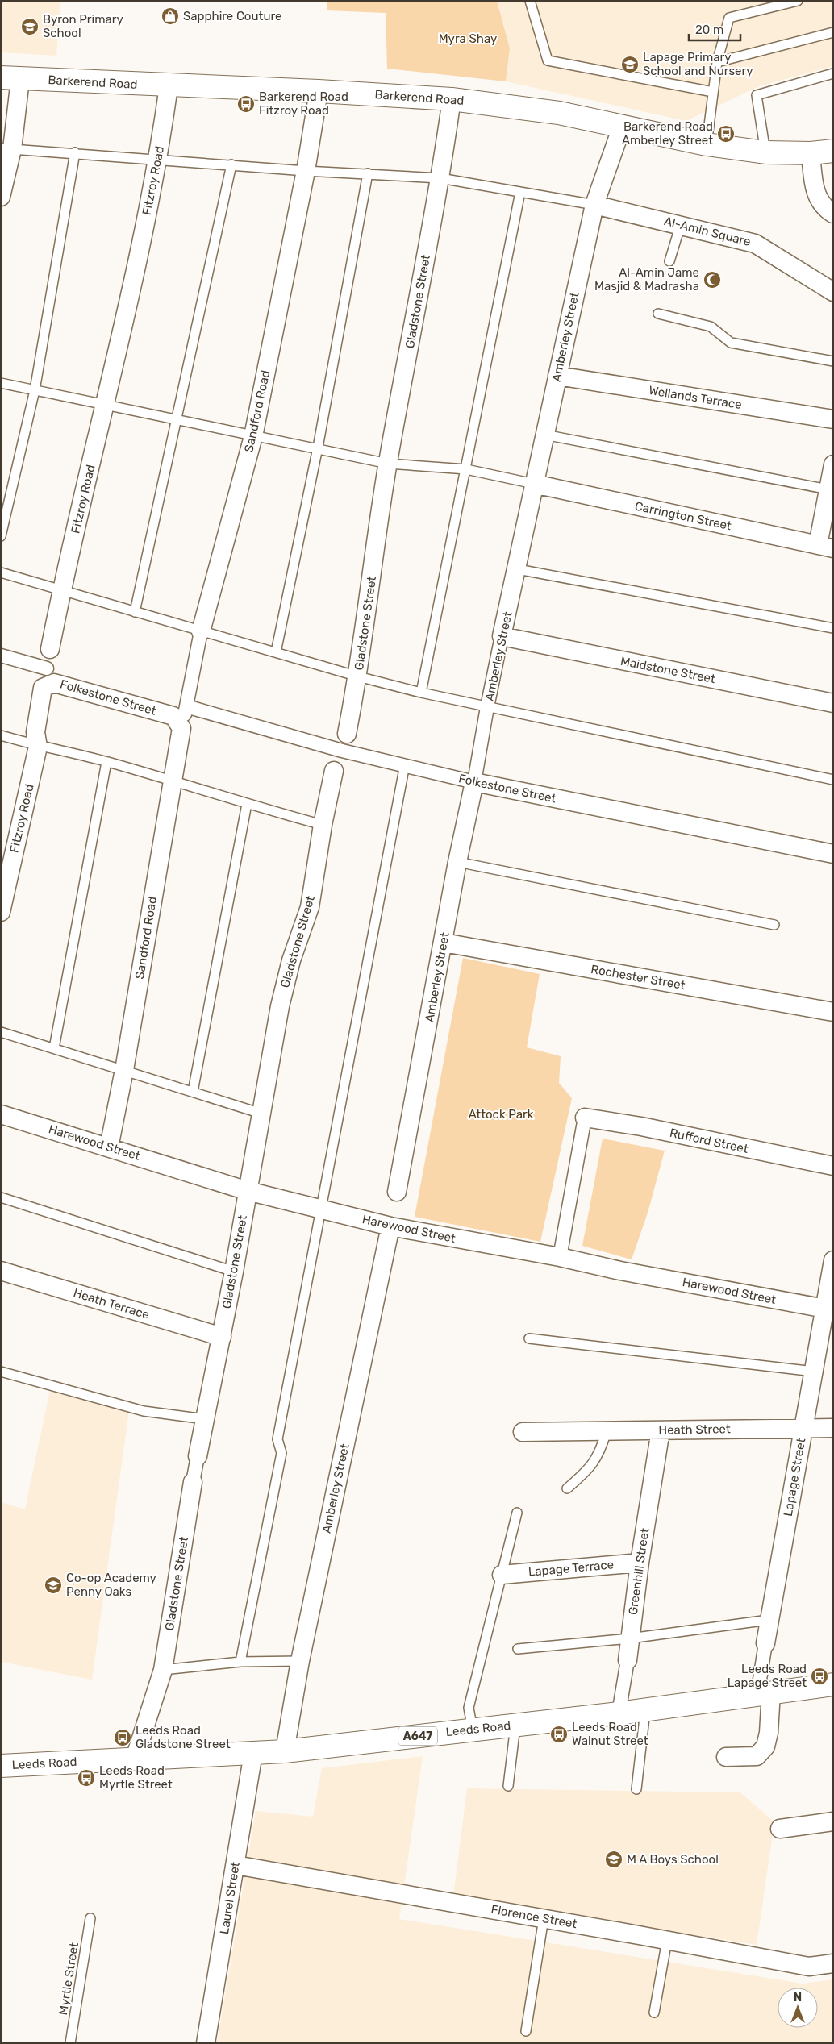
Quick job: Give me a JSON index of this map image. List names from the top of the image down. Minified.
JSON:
{"streets":{"main road":["Barkerend Road","Leeds Road","A647"],"street":["Fitzroy Road","Al-Amin Square","Gladstone Street","Amberley Street","Wellands Terrace","Sandford Road","Carrington Street","Maidstone Street","Folkestone Street","Rochester Street","Rufford Street","Harewood Street","Heath Terrace","Heath Street","Lapage Street","Lapage Terrace","Greenhill Street","Laurel Street","Florence Street"],"lane":["Myrtle Street"]},"crossings":[["Barkerend Road","Fitzroy Road"],["Barkerend Road","Gladstone Street"],["Barkerend Road","Amberley Street"],["Barkerend Road","Sandford Road"],["Fitzroy Road","Folkestone Street"],["Al-Amin Square","Amberley Street"],["Gladstone Street","Folkestone Street"],["Gladstone Street","Harewood Street"],["Gladstone Street","Heath Terrace"],["Gladstone Street","Leeds Road"],["Amberley Street","Wellands Terrace"],["Amberley Street","Carrington Street"],["Amberley Street","Maidstone Street"],["Amberley Street","Folkestone Street"],["Amberley Street","Rochester Street"],["Amberley Street","Harewood Street"],["Amberley Street","Leeds Road"],["Sandford Road","Folkestone Street"],["Sandford Road","Harewood Street"],["Harewood Street","Lapage Street"],["Heath Street","Lapage Street"],["Heath Street","Greenhill Street"],["Lapage Street","Leeds Road"],["Lapage Terrace","Greenhill Street"],["Greenhill Street","Leeds Road"],["Leeds Road","Laurel Street"],["Laurel Street","Florence Street"]],"parks":["Myra Shay","Attock Park"],"places":{"shop":["Sapphire Couture"],"school or university":["Byron Primary School","Lapage Primary School and Nursery","Co-op Academy Penny Oaks","M A Boys School"],"bus stop":["Barkerend Road Fitzroy Road","Barkerend Road Amberley Street","Leeds Road Lapage Street","Leeds Road Walnut Street","Leeds Road Gladstone Street","Leeds Road Myrtle Street"],"mosque":["Al-Amin Jame Masjid & Madrasha"]},"scale_bar":"20 m","north":"top"}
